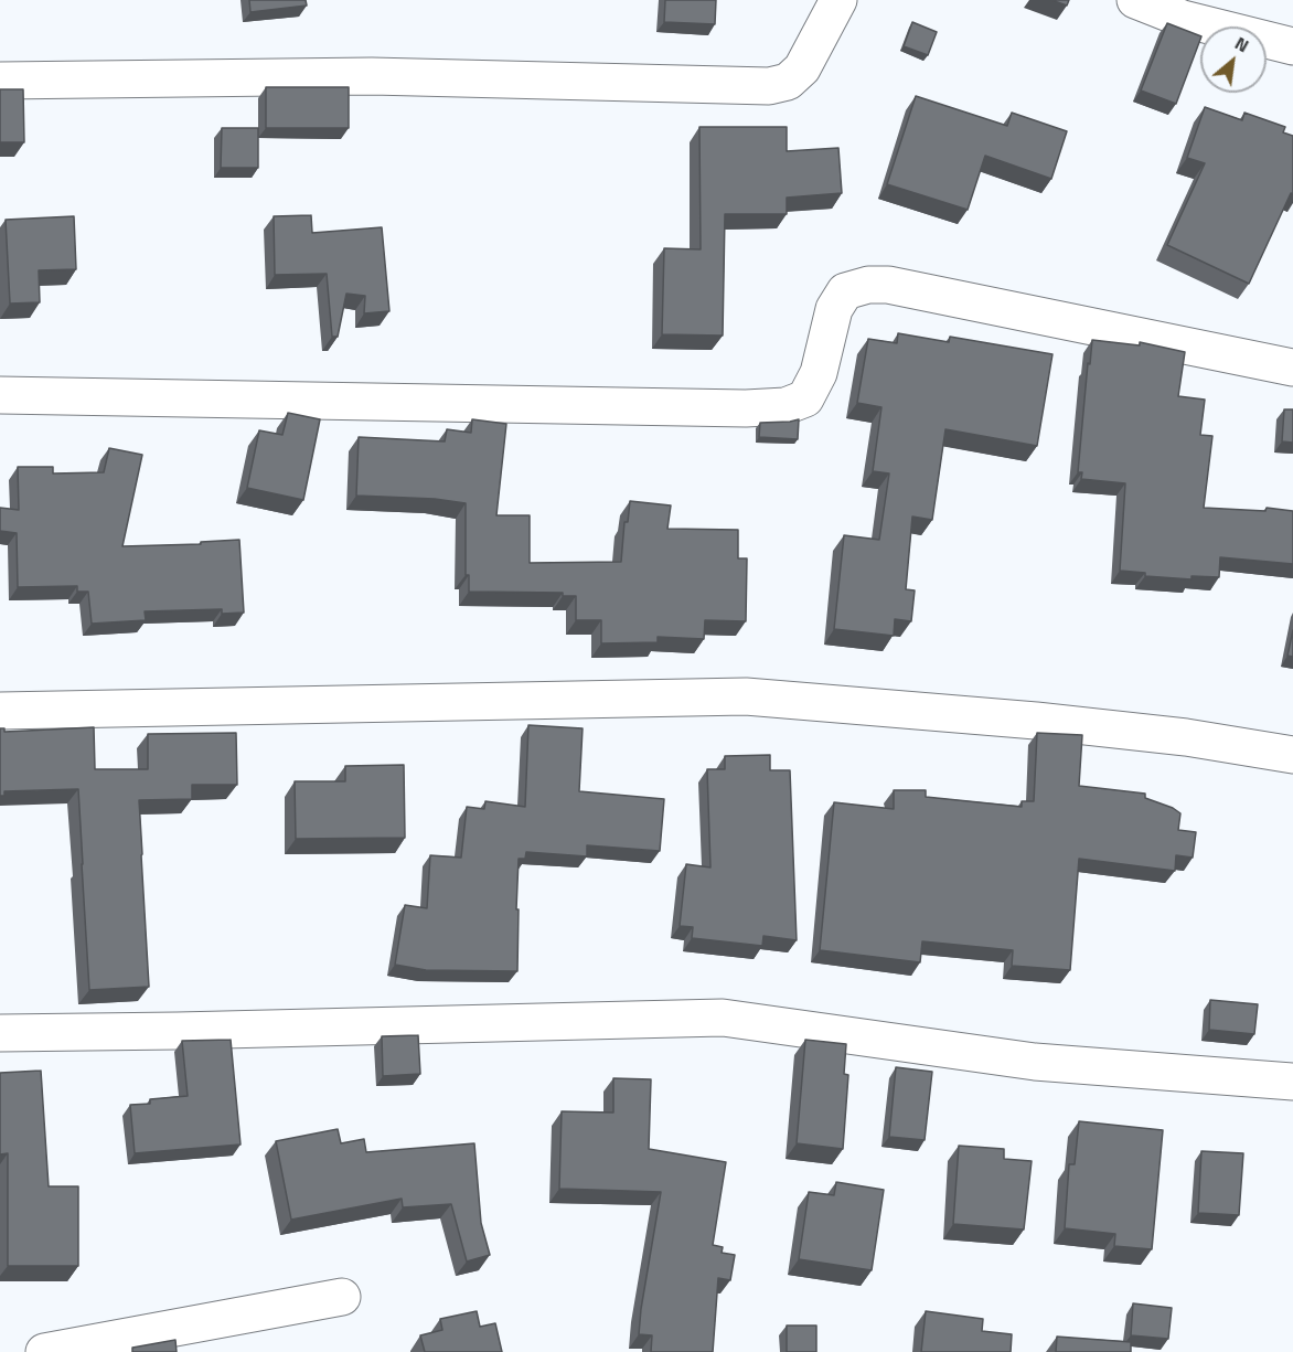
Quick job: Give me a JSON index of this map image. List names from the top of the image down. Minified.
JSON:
{"north":"top right"}
